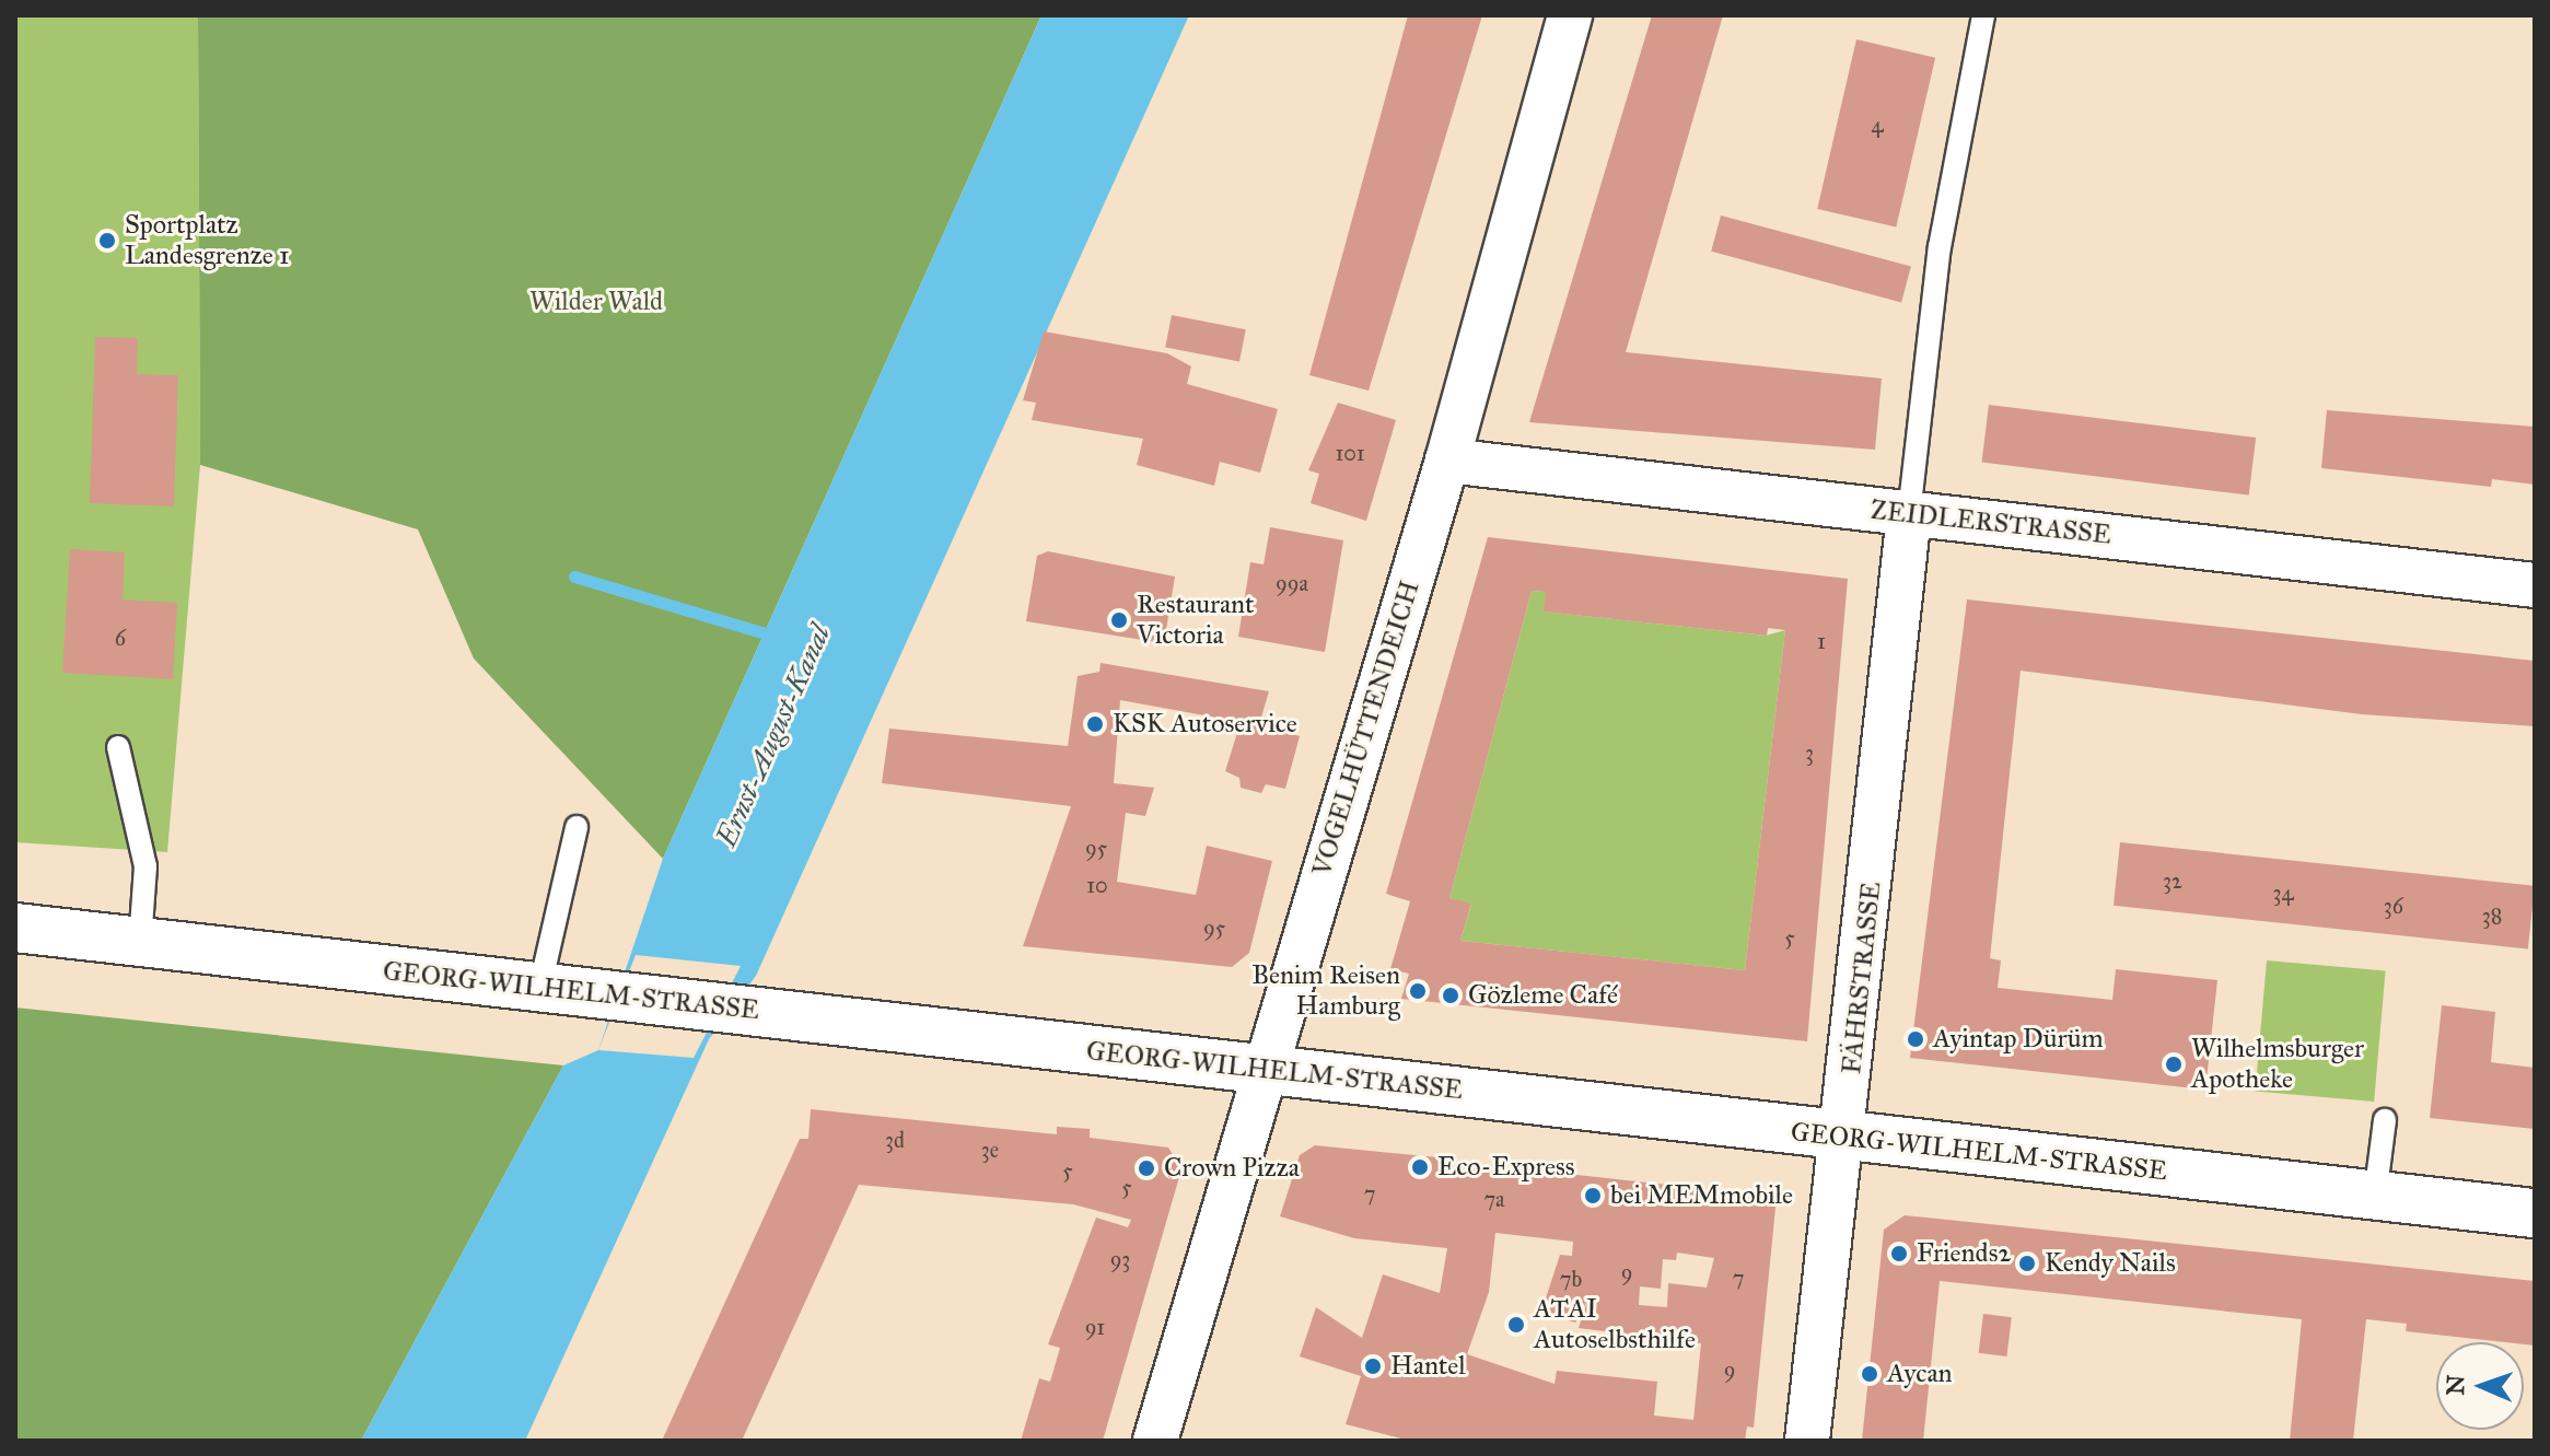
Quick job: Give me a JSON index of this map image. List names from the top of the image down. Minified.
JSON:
{"streets":{"street":["ZEIDLERSTRASSE","VOGELHÜTTENDEICH","FÄHRSTRASSE","GEORG-WILHELM-STRASSE"]},"crossings":[["ZEIDLERSTRASSE","VOGELHÜTTENDEICH"],["ZEIDLERSTRASSE","FÄHRSTRASSE"],["VOGELHÜTTENDEICH","GEORG-WILHELM-STRASSE"],["FÄHRSTRASSE","GEORG-WILHELM-STRASSE"]],"water":["Ernst-August-Kanal"],"parks":["Wilder Wald"],"places":["Sportplatz Landesgrenze 1","Restaurant Victoria","KSK Autoservice","Benim Reisen Hamburg","Gözleme Café","Ayintap Dürüm","Wilhelmsburger Apotheke","Eco-Express","Crown Pizza","bei MEMmobile","Friends2","Kendy Nails","ATAI Autoselbsthilfe","Hantel","Aycan"],"house_numbers":["4","101","99a","6","1","3","95","32","10","34","36","38","95","5","3d","3e","5","5","7","7a","93","9","7","7b","91","9"],"north":"left"}
